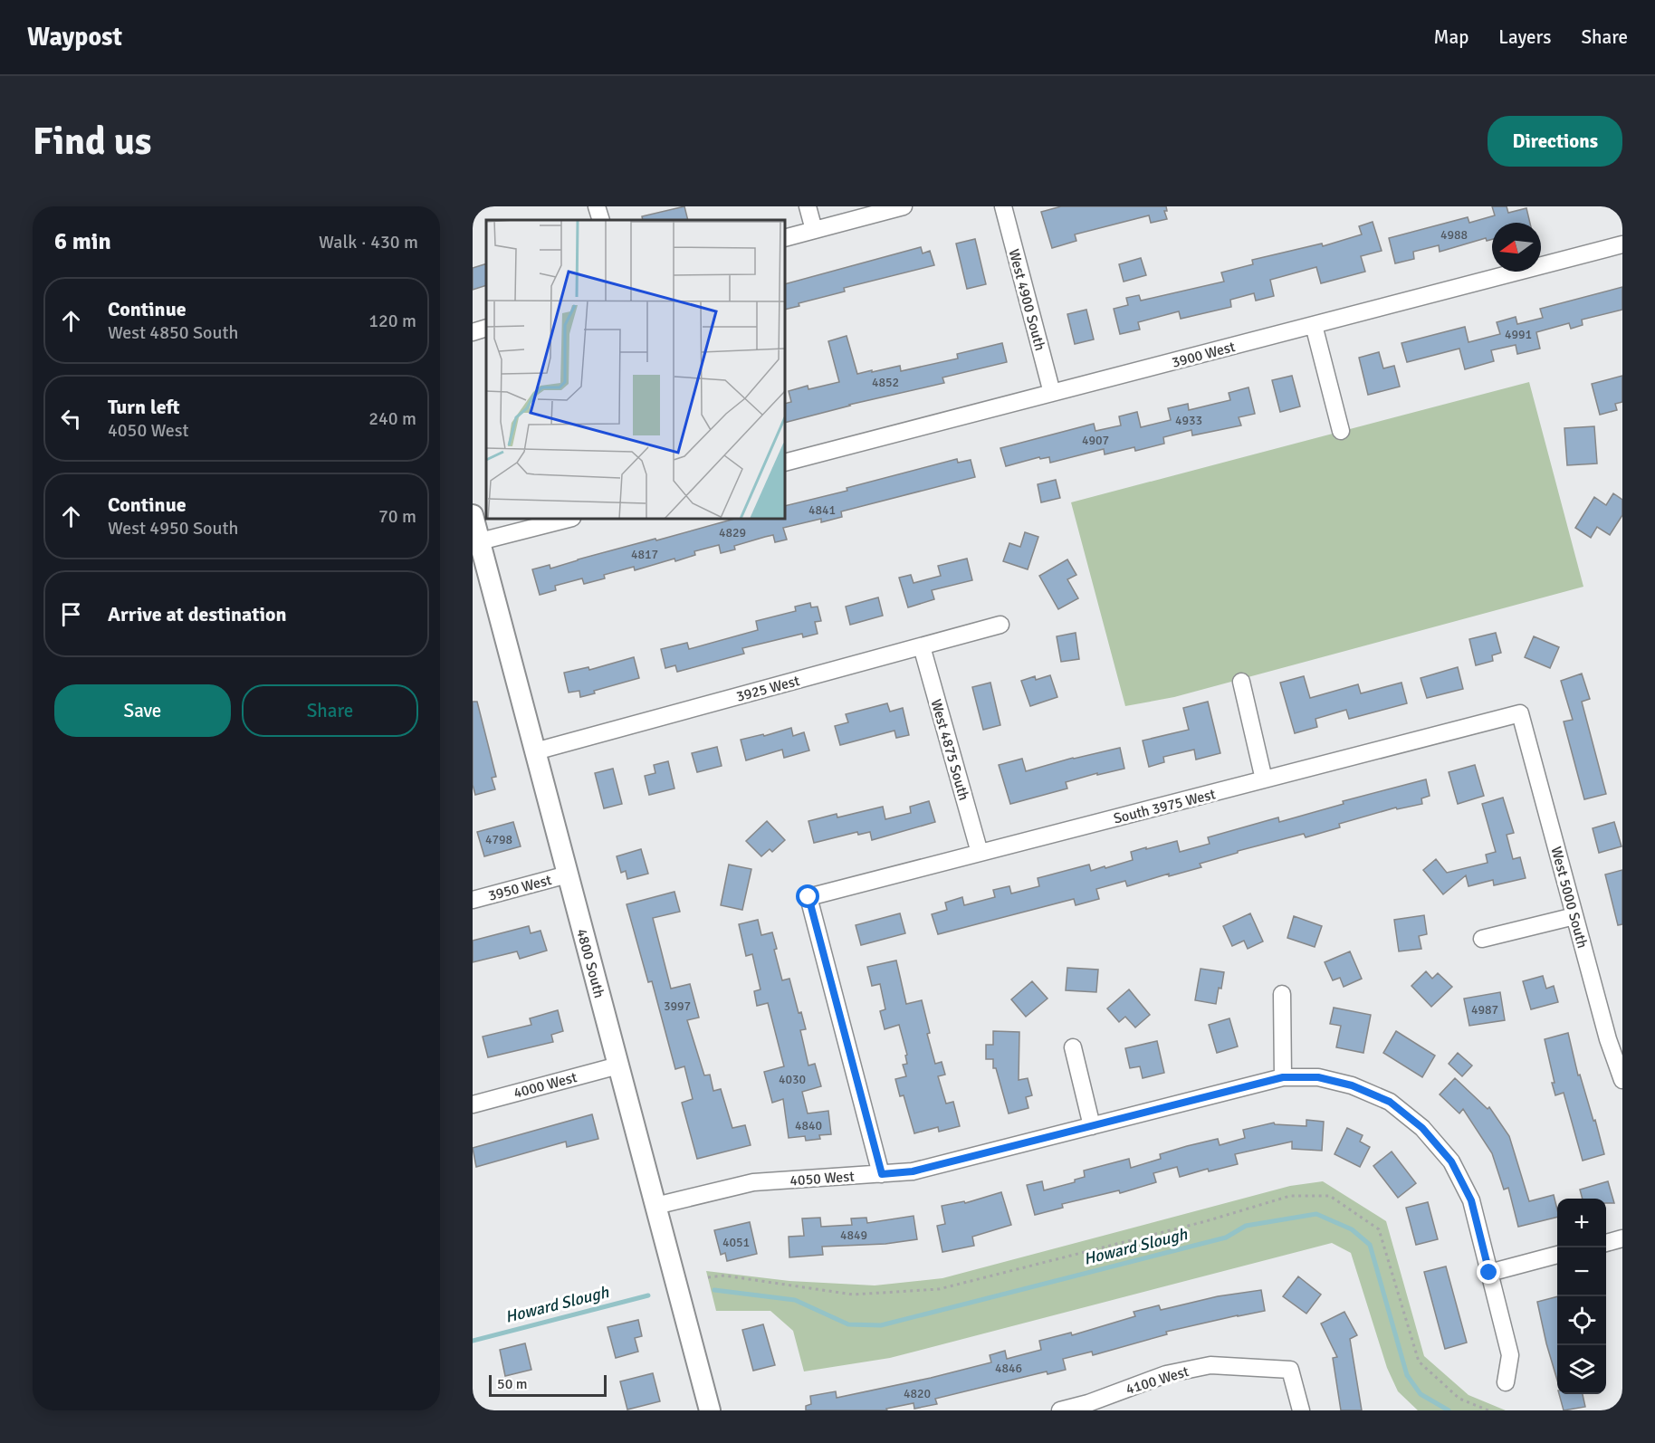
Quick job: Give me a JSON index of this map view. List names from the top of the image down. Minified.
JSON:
{"streets":{"street":["West 4900 South","3900 West","3925 West","West 4875 South","South 3975 West","3950 West","West 5000 South","4800 South","4000 West","4050 West","4100 West"]},"crossings":[["West 4900 South","3900 West"],["3925 West","West 4875 South"],["3925 West","4800 South"],["West 4875 South","South 3975 West"],["South 3975 West","West 5000 South"],["South 3975 West","4050 West"],["3950 West","4800 South"],["4800 South","4000 West"],["4800 South","4050 West"]],"water":["Howard Slough"],"house_numbers":["4988","4991","4852","4933","4907","4841","4829","4817","4798","3997","4987","4030","4840","4849","4051","4846","4820"],"scale_bar":"50 m","north":"left","page":{"header":"Waypost","nav":["Map","Layers","Share"],"buttons":["Directions",["Save","Share"]],"title":"Find us","heading":["6 min","Walk · 430 m"],"list":[["Continue","West 4850 South","120 m"],["Turn left","4050 West","240 m"],["Continue","West 4950 South","70 m"],"Arrive at destination"],"map_buttons":["+","−"],"scale":"50 m"}}
